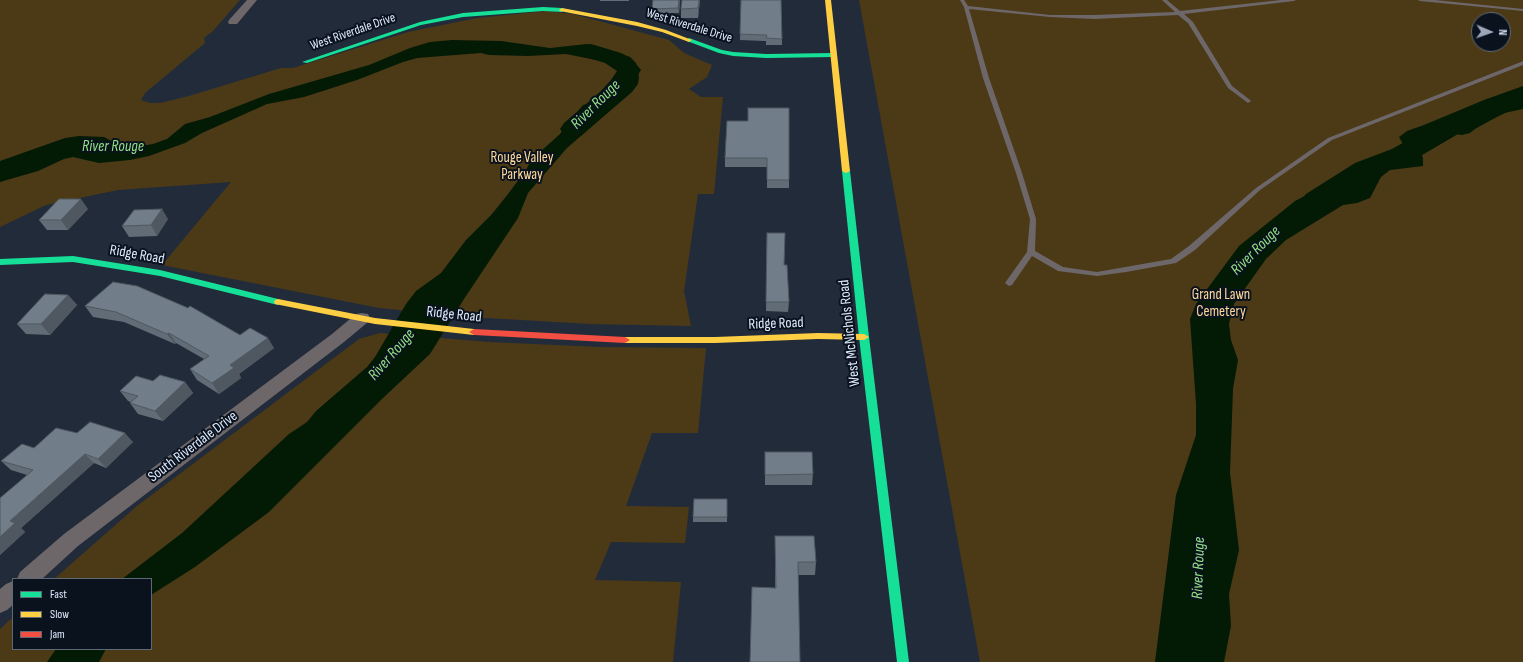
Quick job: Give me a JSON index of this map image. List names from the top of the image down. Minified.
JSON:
{"streets":{"street":["West Riverdale Drive","Ridge Road","West McNichols Road","South Riverdale Drive"]},"crossings":[["West Riverdale Drive","West McNichols Road"],["Ridge Road","West McNichols Road"],["Ridge Road","South Riverdale Drive"]],"water":["River Rouge"],"parks":["Rouge Valley Parkway","Grand Lawn Cemetery"],"legend":["Fast","Slow","Jam"],"north":"right"}
